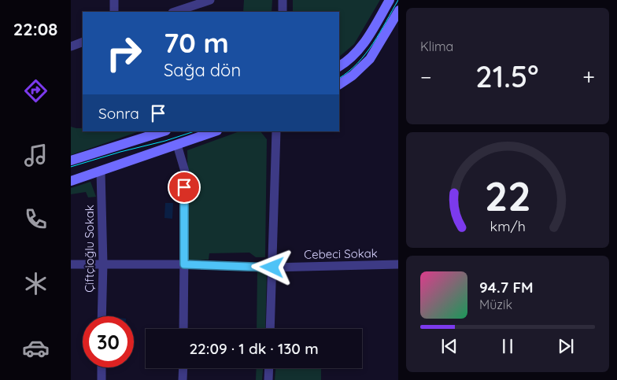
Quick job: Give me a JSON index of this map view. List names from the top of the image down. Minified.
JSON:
{"streets":{"street":["Çiftçioğlu Sokak","Cebeci Sokak"]},"crossings":[["Çiftçioğlu Sokak","Cebeci Sokak"]],"page":{"tabs":"22:08","tile":"Klima","turn":["70 m","Sağa dön"],"heat":["−","21.5°","+"],"then":"Sonra","song":["94.7 FM","Müzik"],"limit":"30","trip":"22:09 · 1 dk · 130 m","gauge":["22","km/h"]}}
